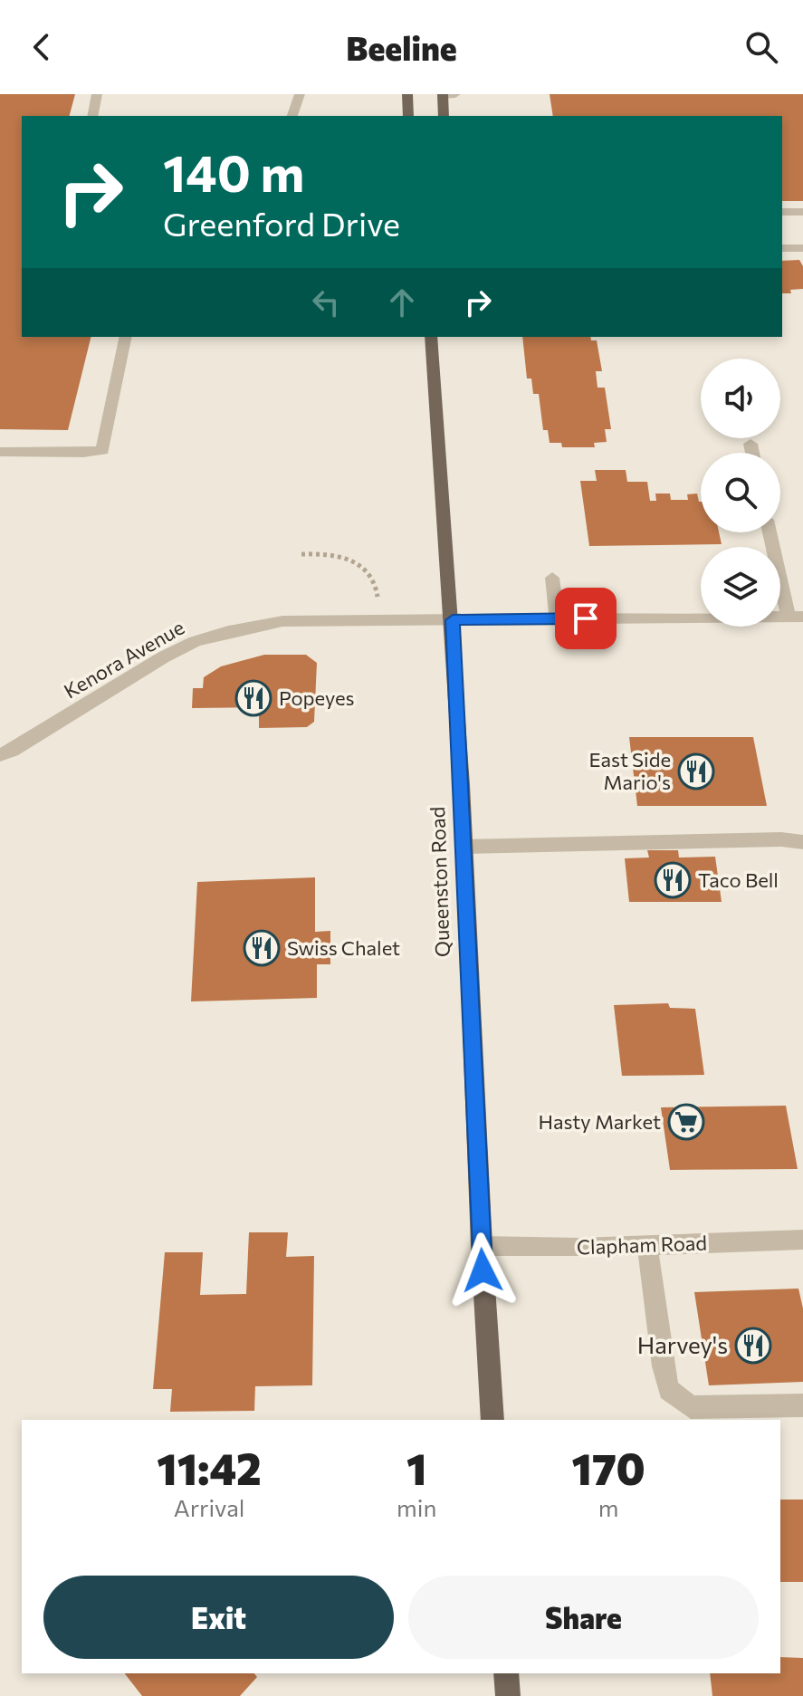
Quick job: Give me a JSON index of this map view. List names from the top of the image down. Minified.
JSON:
{"streets":{"main road":["Queenston Road"],"street":["Kenora Avenue","Clapham Road"]},"crossings":[["Kenora Avenue","Queenston Road"],["Queenston Road","Clapham Road"]],"places":{"restaurant":["Popeyes","East Side Mario's","Taco Bell","Swiss Chalet","Harvey's"],"supermarket":["Hasty Market"]},"page":{"header":"Beeline","turn":["140 m","Greenford Drive"],"eta":["11:42","Arrival","1","min","170","m"],"buttons":["Exit","Share"]}}
